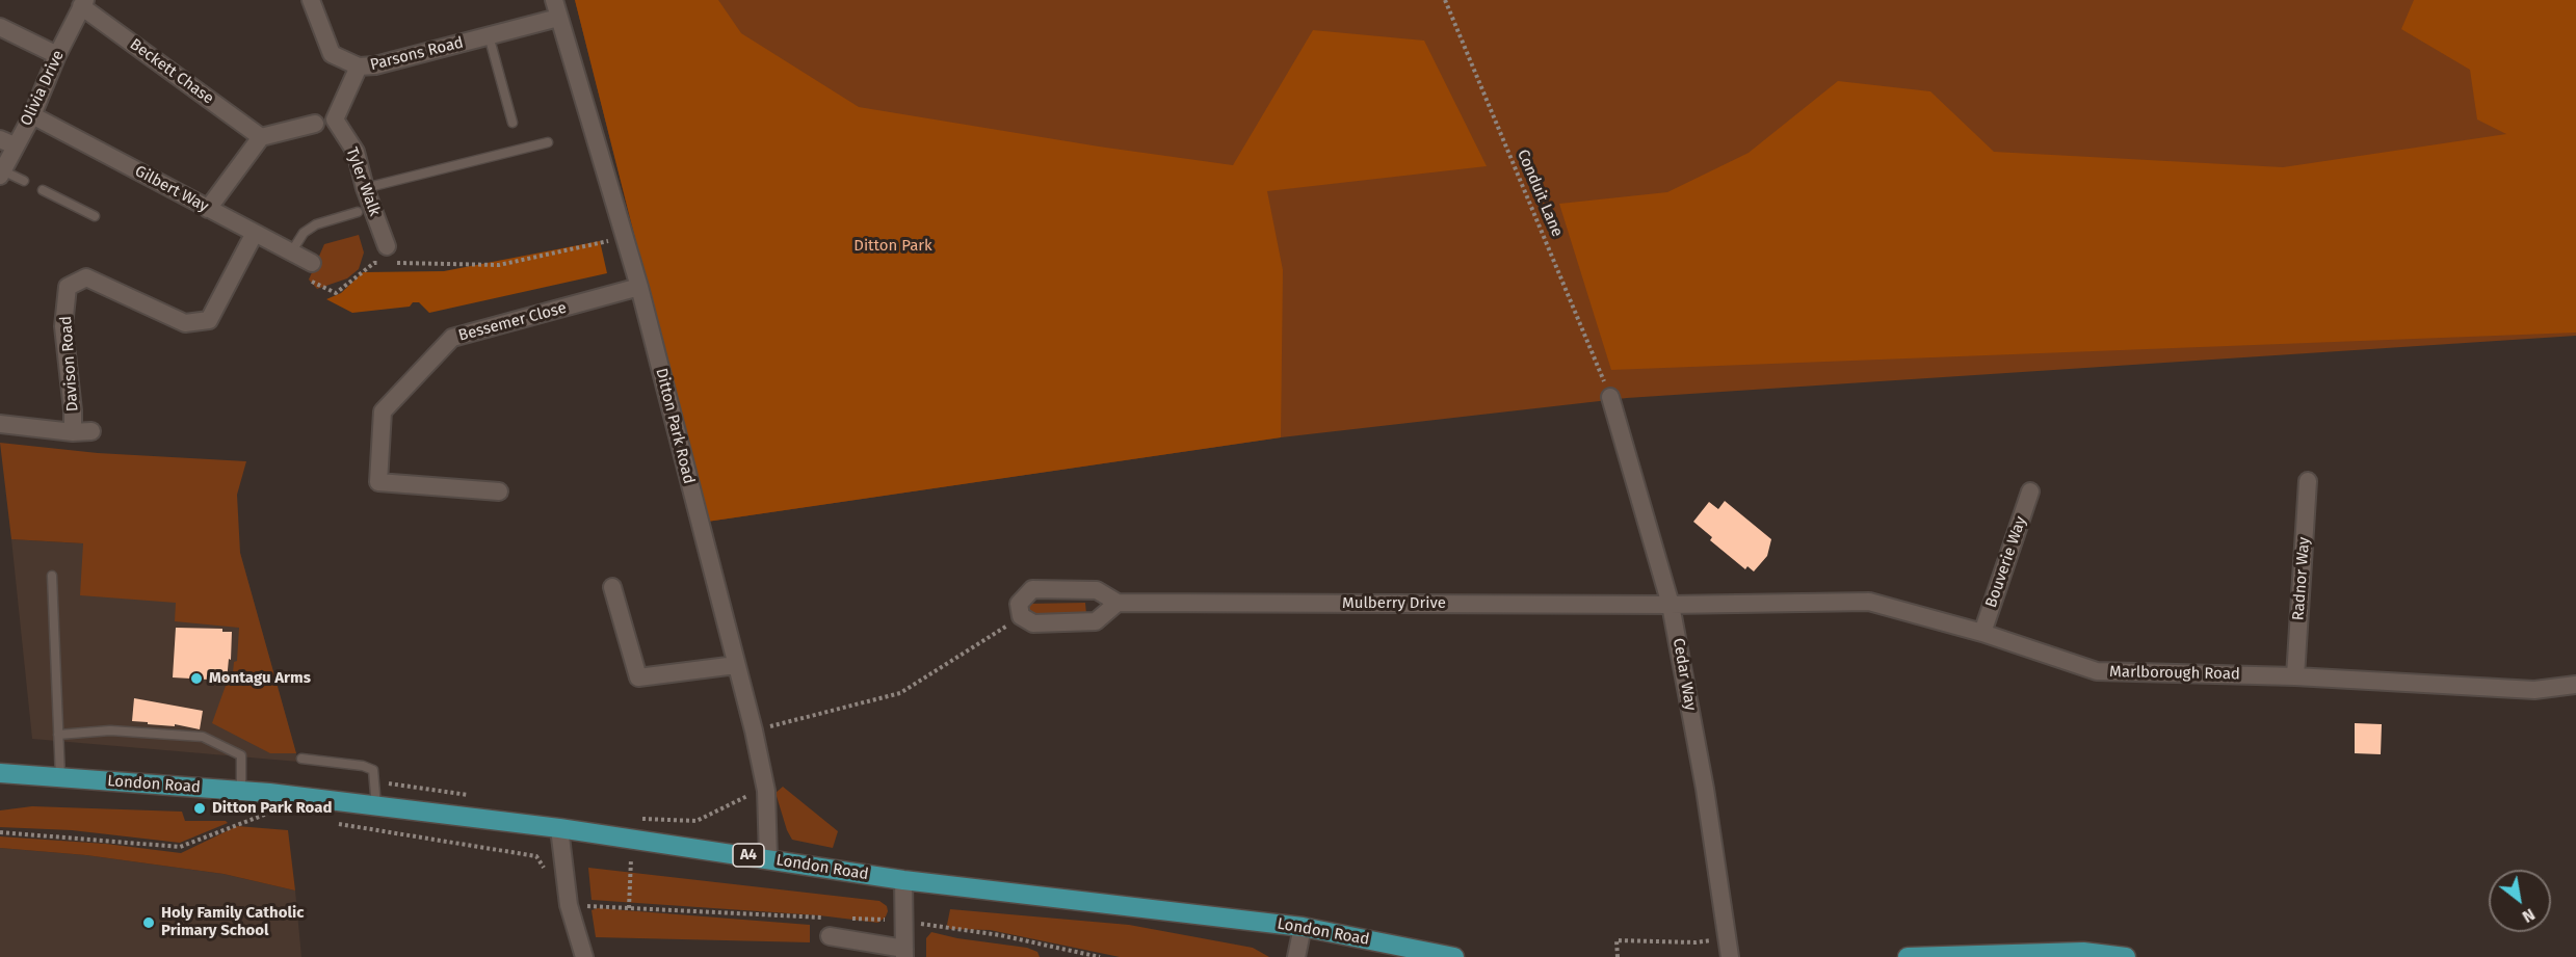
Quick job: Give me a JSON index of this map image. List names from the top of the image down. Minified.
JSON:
{"streets":{"main road":["London Road","A4"],"street":["Parsons Road","Beckett Chase","Olivia Drive","Tyler Walk","Gilbert Way","Bessemer Close","Davison Road","Ditton Park Road","Bouverie Way","Radnor Way","Mulberry Drive","Marlborough Road","Cedar Way"],"path":["Conduit Lane"]},"crossings":[["Parsons Road","Tyler Walk"],["Parsons Road","Ditton Park Road"],["Beckett Chase","Olivia Drive"],["Olivia Drive","Gilbert Way"],["Gilbert Way","Davison Road"],["Conduit Lane","Cedar Way"],["Bessemer Close","Ditton Park Road"],["Ditton Park Road","London Road"],["Bouverie Way","Marlborough Road"],["Radnor Way","Marlborough Road"],["Mulberry Drive","Marlborough Road"],["Mulberry Drive","Cedar Way"],["Marlborough Road","Cedar Way"]],"parks":["Ditton Park"],"places":["Montagu Arms","Ditton Park Road","Holy Family Catholic Primary School"],"north":"bottom right"}
